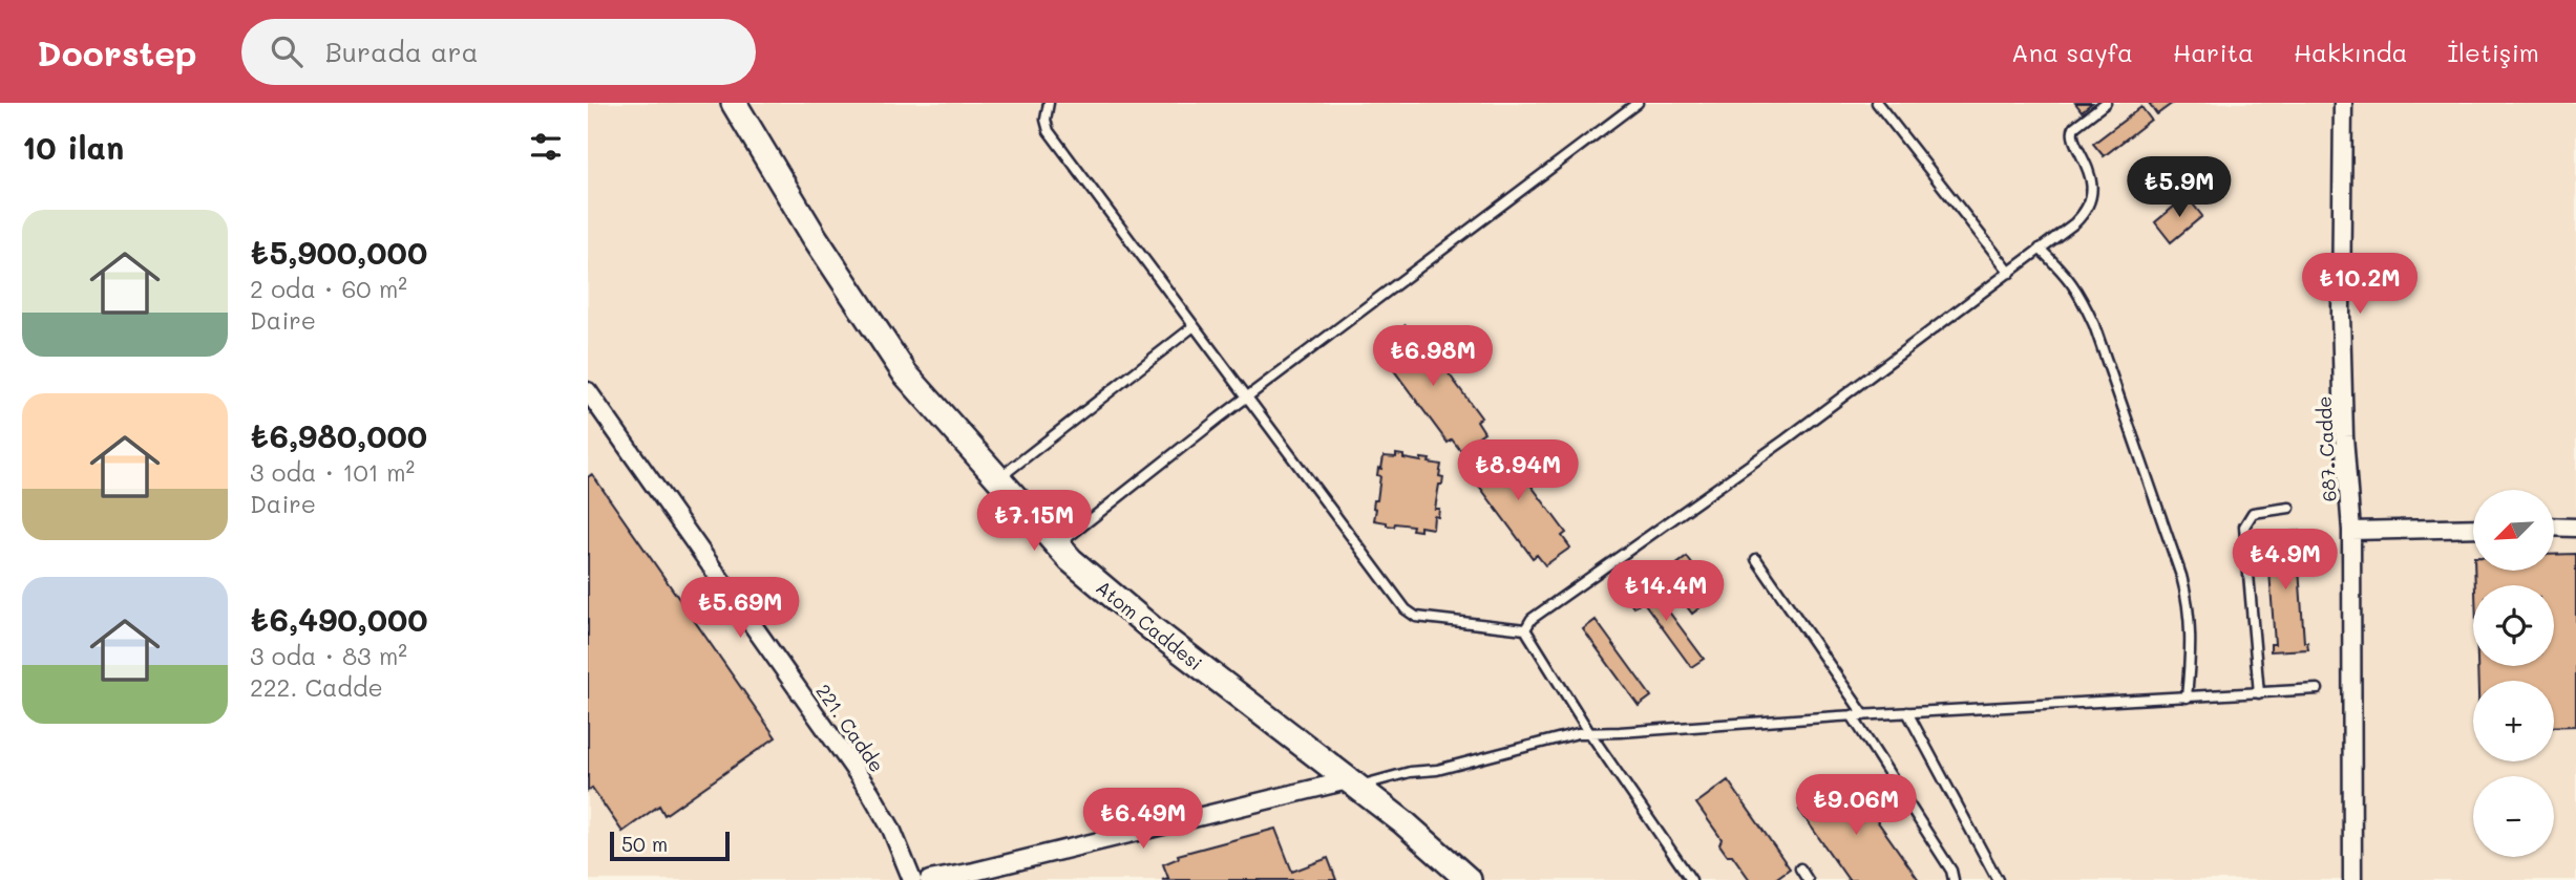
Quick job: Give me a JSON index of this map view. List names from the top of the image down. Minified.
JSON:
{"streets":{"street":["687. Cadde","Atom Caddesi","221. Cadde"]},"scale_bar":"50 m","north":"bottom left","page":{"header":"Doorstep","search":"Burada ara","nav":["Ana sayfa","Harita","Hakkında","İletişim"],"heading":"10 ilan","price":["₺5.9M","₺10.2M","₺6.98M","₺8.94M","₺7.15M","₺4.9M","₺14.4M","₺5.69M","₺9.06M","₺6.49M"],"list":[{"name":"₺5,900,000","note":"2 oda · 60 m² · Daire"},{"name":"₺6,980,000","note":"3 oda · 101 m² · Daire"},{"name":"₺6,490,000","note":"3 oda · 83 m² · 222. Cadde"}],"map_buttons":["+","−"],"scale":"50 m"}}
